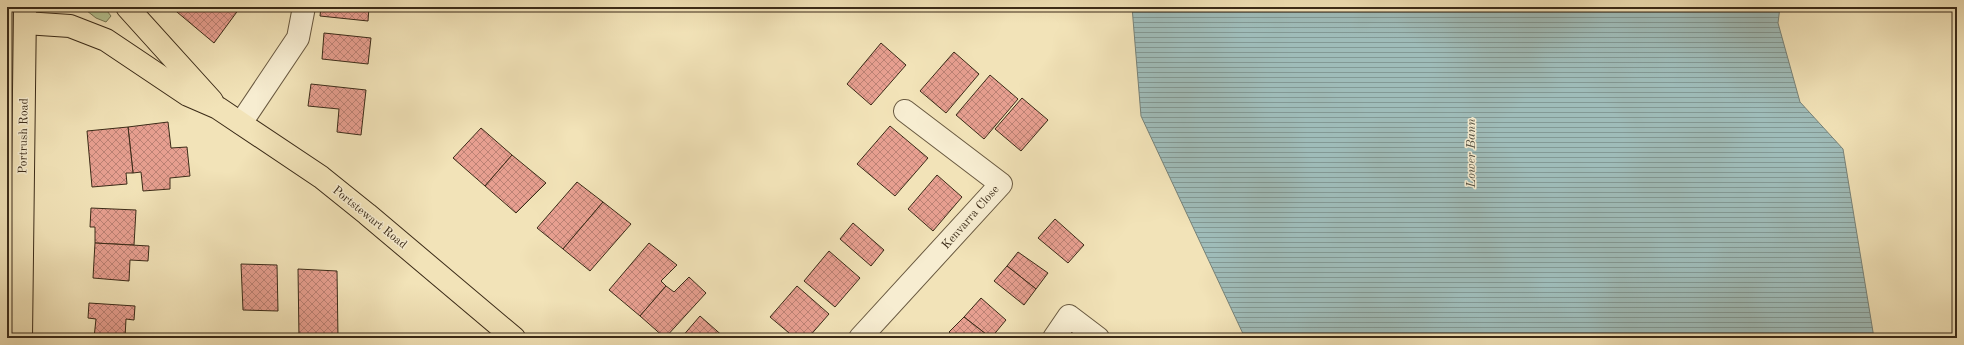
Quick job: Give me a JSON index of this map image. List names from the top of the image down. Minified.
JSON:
{"streets":{"main road":["Portrush Road","Portstewart Road"],"street":["Kenvarra Close"]},"crossings":[["Portrush Road","Portstewart Road"]],"water":["Lower Bann"]}
